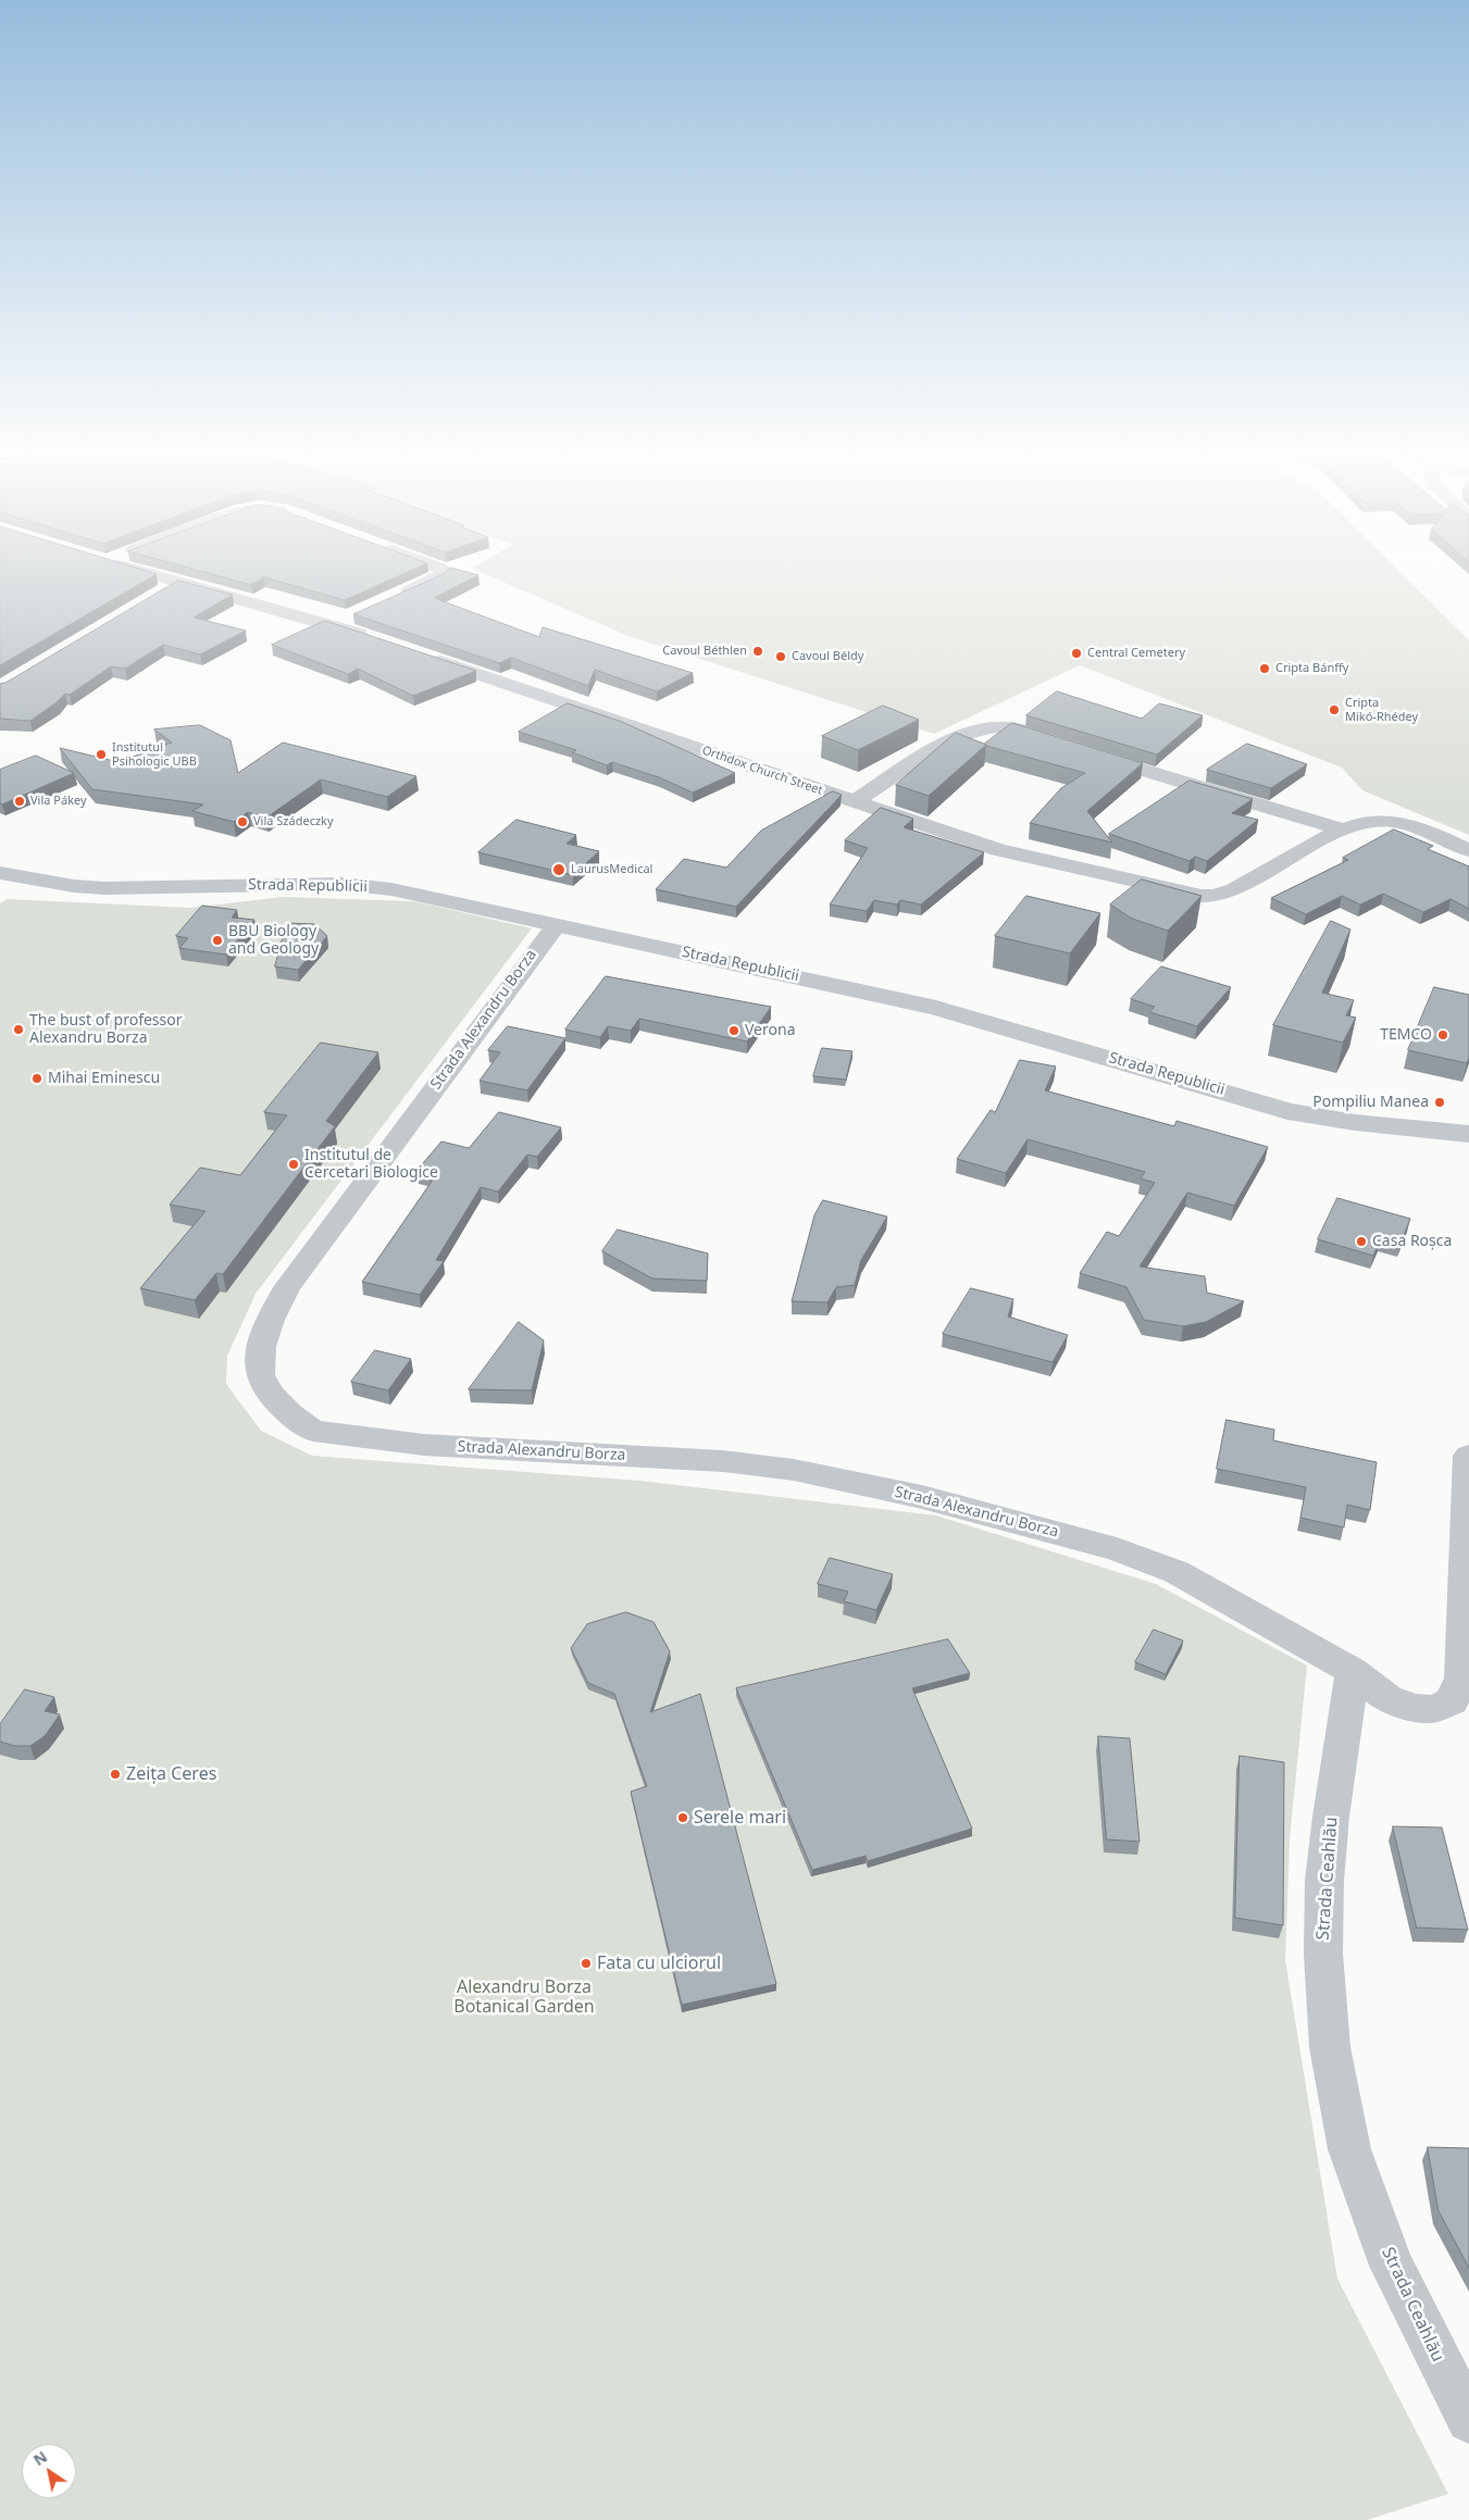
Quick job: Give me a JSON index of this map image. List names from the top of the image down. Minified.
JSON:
{"streets":{"street":["Orthdox Church Street","Strada Republicii","Strada Alexandru Borza","Strada Ceahlău"]},"crossings":[["Strada Republicii","Strada Alexandru Borza"],["Strada Alexandru Borza","Strada Ceahlău"]],"parks":["Alexandru Borza Botanical Garden"],"places":["Cavoul Béthlen","Central Cemetery","Cavoul Béldy","Cripta Bánffy","Cripta Mikó-Rhédey","Institutul Psihologic UBB","Vila Pákey","Vila Szádeczky","LaurusMedical","BBU Biology and Geology","The bust of professor Alexandru Borza","Verona","TEMCO","Mihai Eminescu","Pompiliu Manea","Institutul de Cercetari Biologice","Casa Roșca","Zeița Ceres","Serele mari","Fata cu ulciorul"],"north":"top left"}
